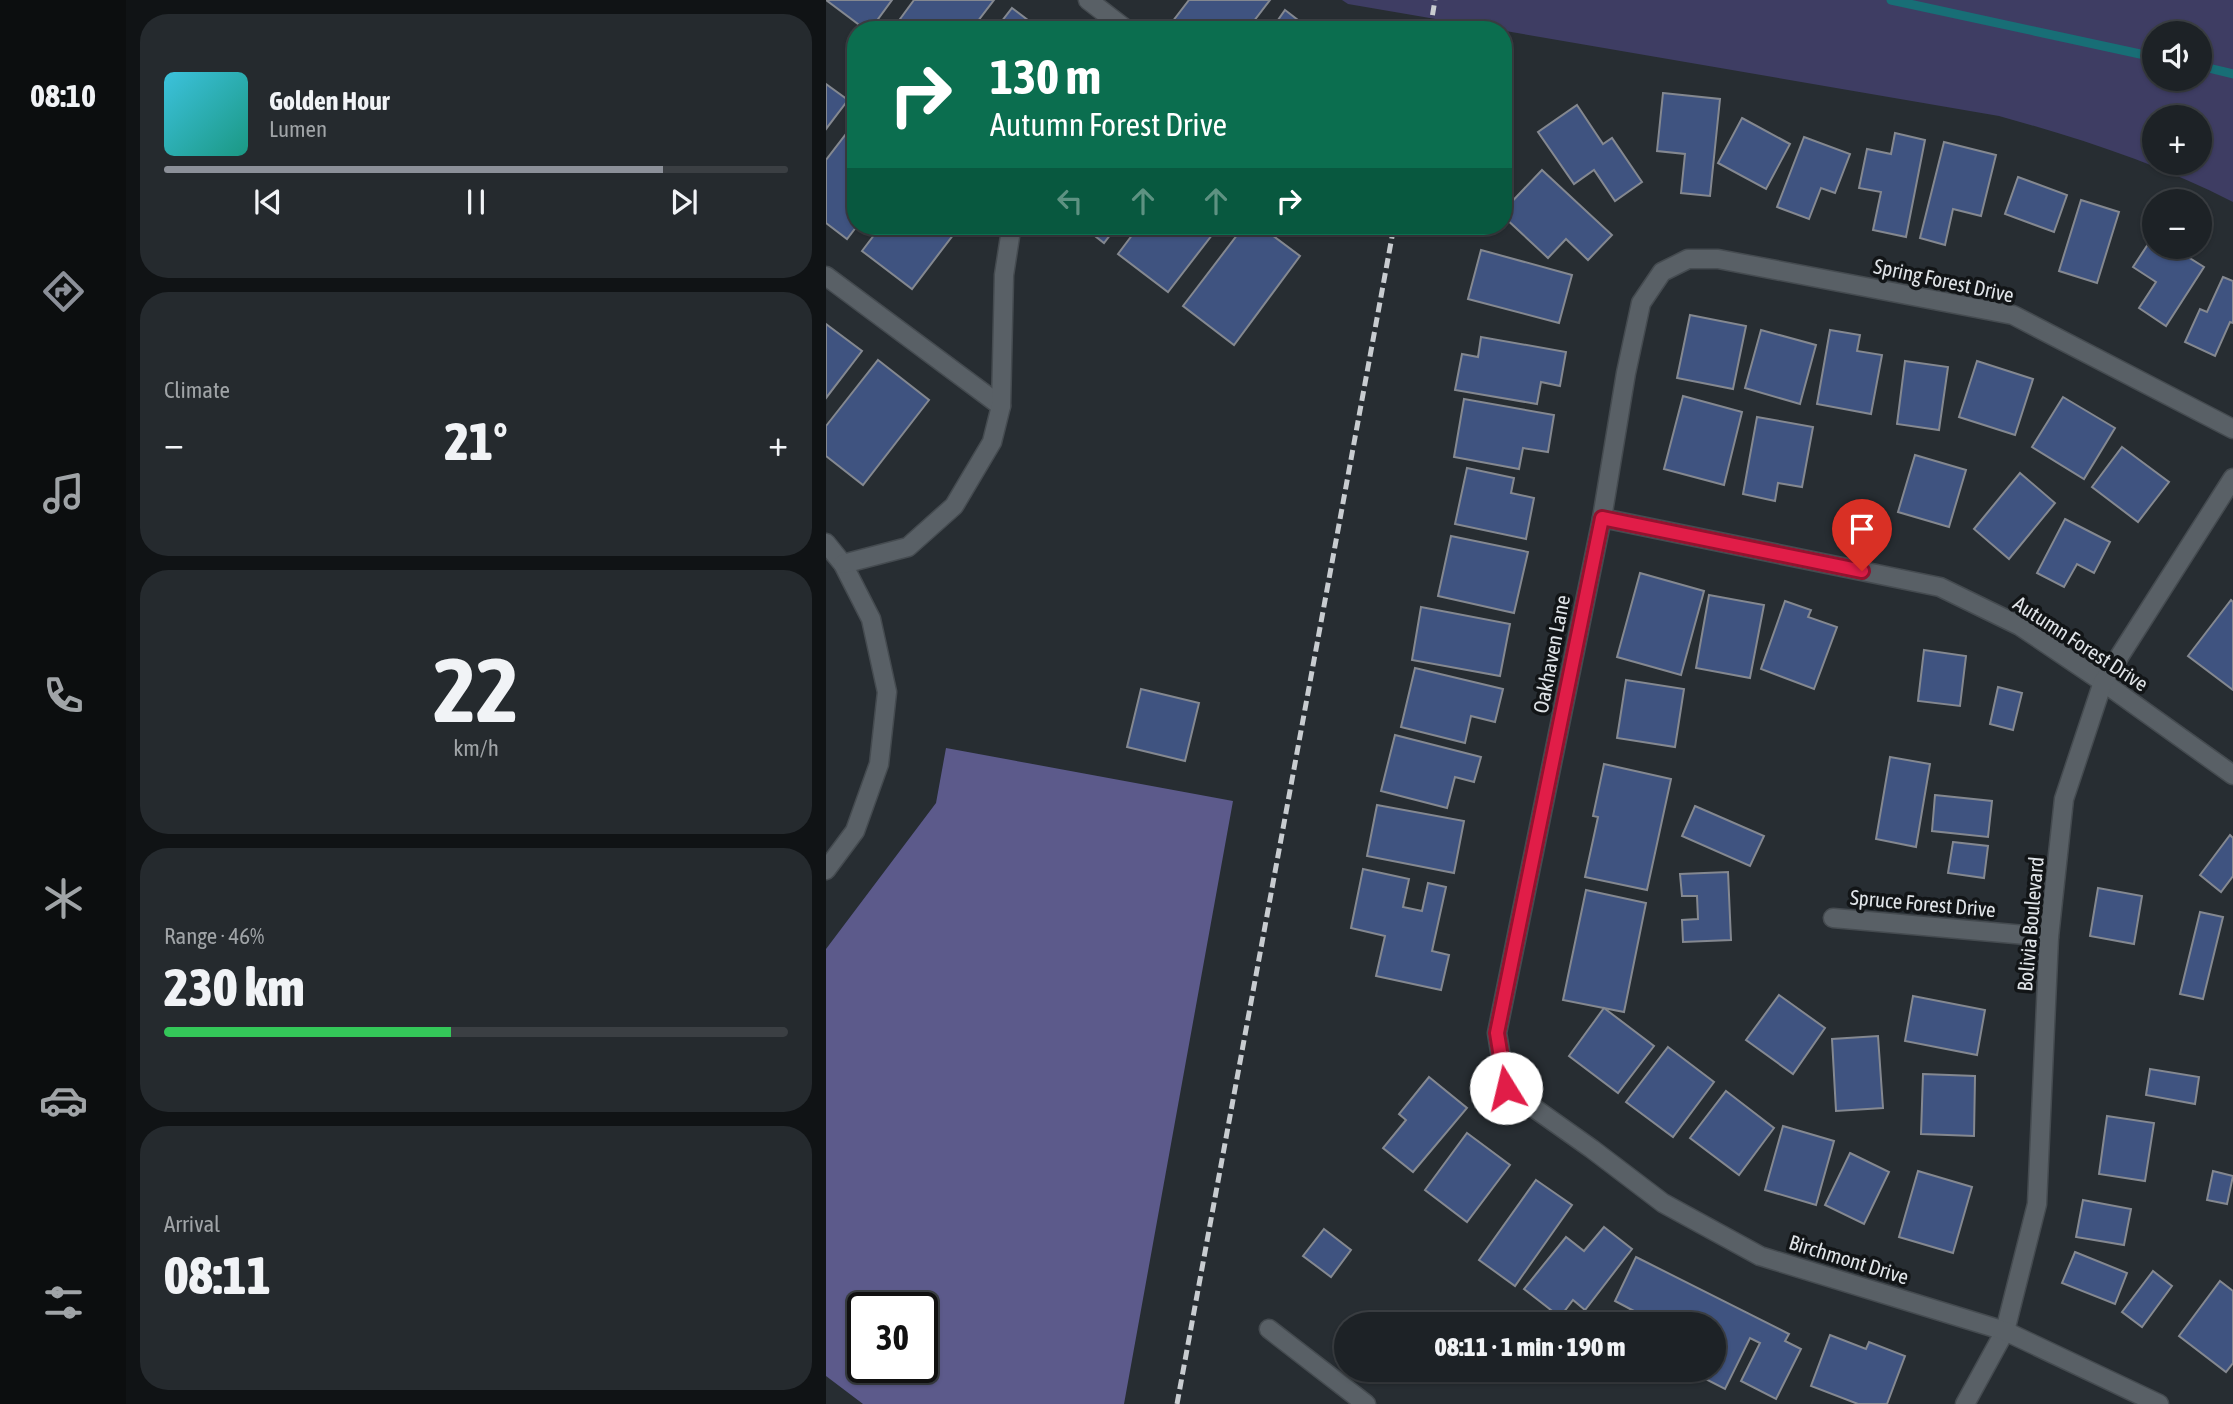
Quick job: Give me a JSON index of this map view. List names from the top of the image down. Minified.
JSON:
{"streets":{"street":["Spring Forest Drive","Autumn Forest Drive","Oakhaven Lane","Spruce Forest Drive","Bolivia Boulevard","Birchmont Drive"]},"crossings":[["Spring Forest Drive","Oakhaven Lane"],["Autumn Forest Drive","Oakhaven Lane"],["Autumn Forest Drive","Bolivia Boulevard"],["Oakhaven Lane","Birchmont Drive"],["Spruce Forest Drive","Bolivia Boulevard"],["Bolivia Boulevard","Birchmont Drive"]],"page":{"tabs":"08:10","map_buttons":["+","−"],"turn":["130 m","Autumn Forest Drive"],"song":["Golden Hour","Lumen"],"tile":["Climate",["22","km/h"],["Range · 46%","230 km"],["Arrival","08:11"]],"heat":["−","21°","+"],"limit":"30","trip":"08:11 · 1 min · 190 m"}}
